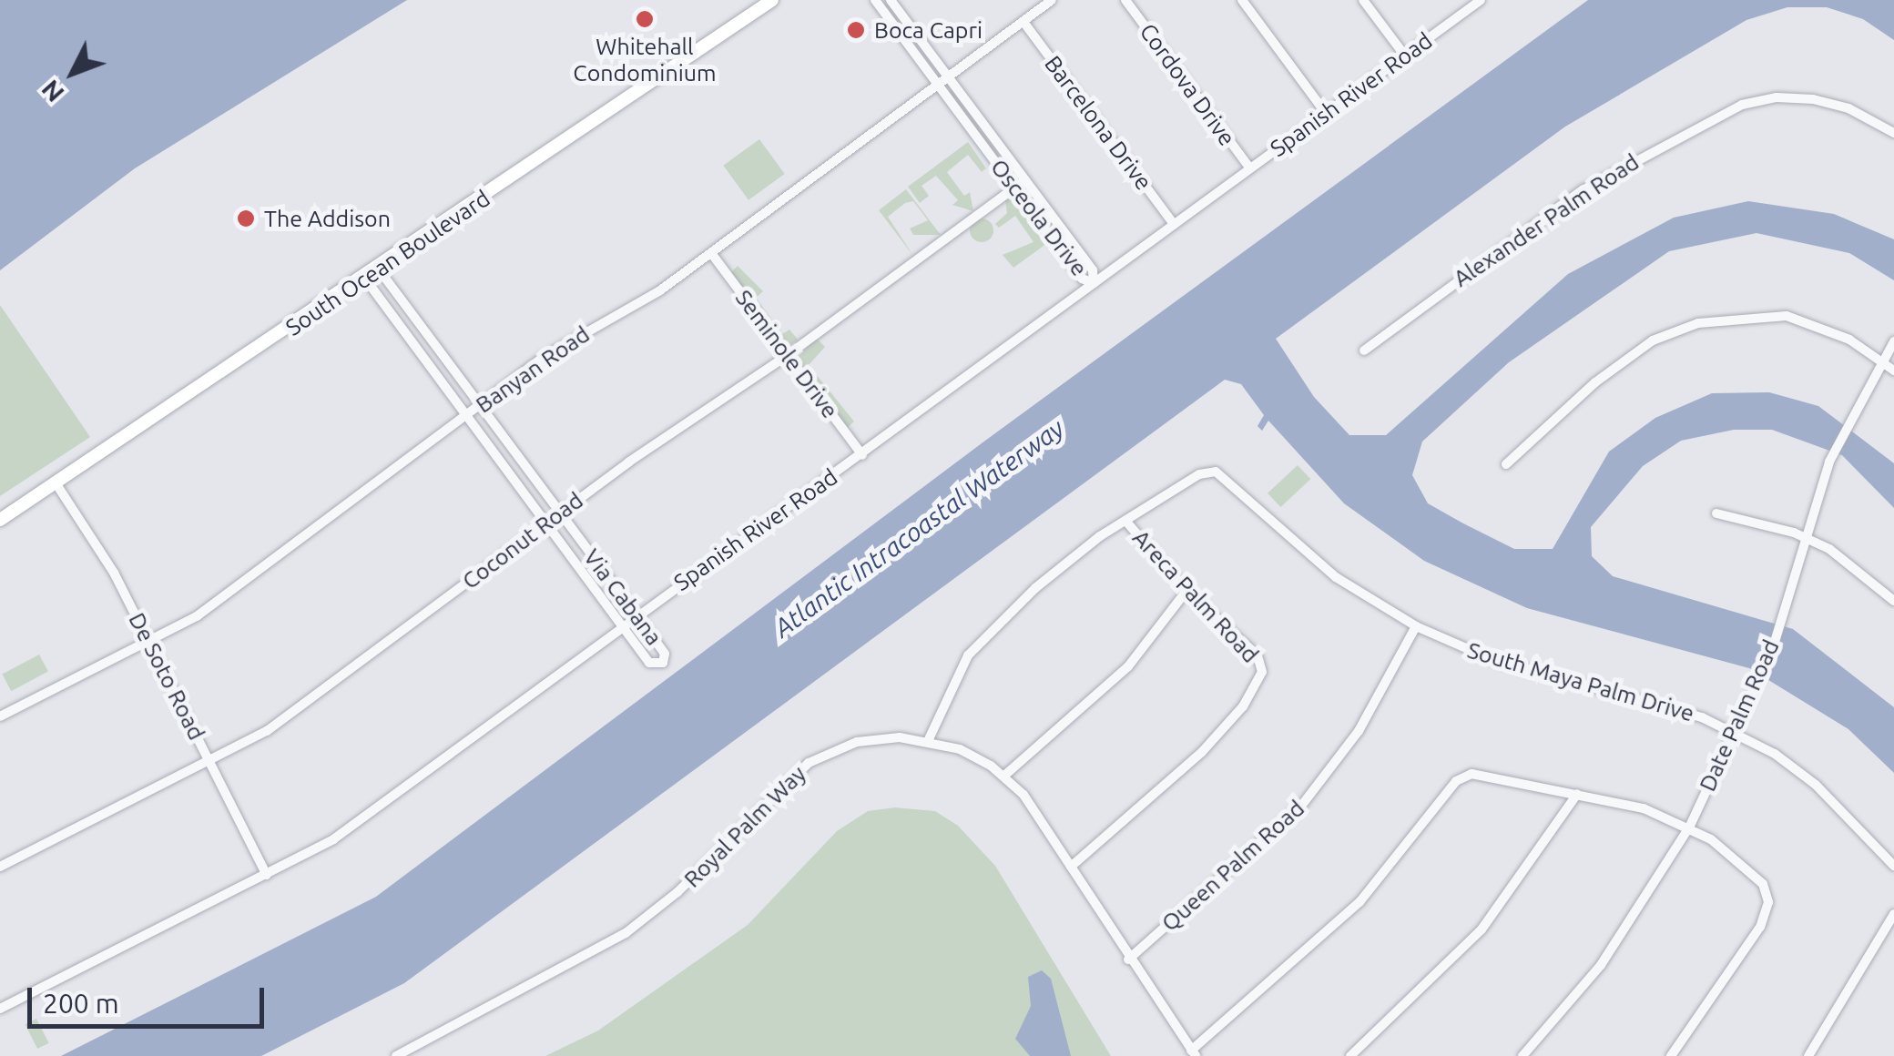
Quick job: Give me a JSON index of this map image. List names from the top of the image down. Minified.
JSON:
{"streets":{"main road":["South Ocean Boulevard"],"street":["Cordova Drive","Spanish River Road","Barcelona Drive","Osceola Drive","Alexander Palm Road","Seminole Drive","Banyan Road","Coconut Road","Areca Palm Road","Via Cabana","De Soto Road","South Maya Palm Drive","Date Palm Road","Royal Palm Way","Queen Palm Road"]},"crossings":[["Cordova Drive","Spanish River Road"],["Spanish River Road","Barcelona Drive"],["Spanish River Road","Osceola Drive"],["Spanish River Road","Seminole Drive"],["Spanish River Road","Via Cabana"],["Spanish River Road","De Soto Road"],["Barcelona Drive","Banyan Road"],["Osceola Drive","Banyan Road"],["Osceola Drive","Coconut Road"],["South Ocean Boulevard","Via Cabana"],["South Ocean Boulevard","De Soto Road"],["Seminole Drive","Banyan Road"],["Seminole Drive","Coconut Road"],["Banyan Road","Via Cabana"],["Banyan Road","De Soto Road"],["Coconut Road","Via Cabana"],["Coconut Road","De Soto Road"],["Areca Palm Road","South Maya Palm Drive"],["Areca Palm Road","Royal Palm Way"],["South Maya Palm Drive","Date Palm Road"],["South Maya Palm Drive","Queen Palm Road"],["Royal Palm Way","Queen Palm Road"]],"water":["Atlantic Intracoastal Waterway"],"places":["Whitehall Condominium","Boca Capri","The Addison"],"scale_bar":"200 m","north":"bottom left"}
